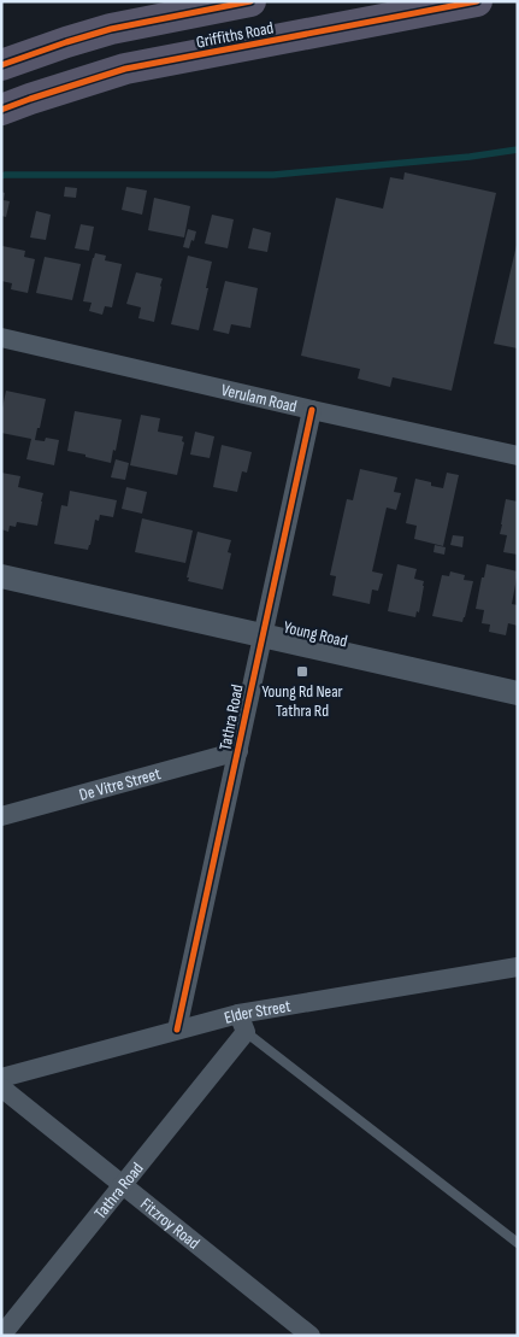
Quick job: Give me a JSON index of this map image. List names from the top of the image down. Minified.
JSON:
{"streets":{"highway":["Griffiths Road"],"street":["Verulam Road","Young Road","Tathra Road","De Vitre Street","Elder Street","Fitzroy Road"]},"crossings":[["Verulam Road","Tathra Road"],["Young Road","Tathra Road"],["Tathra Road","De Vitre Street"],["Tathra Road","Elder Street"],["Tathra Road","Fitzroy Road"]],"places":{"transit":["Young Rd Near Tathra Rd"]}}
